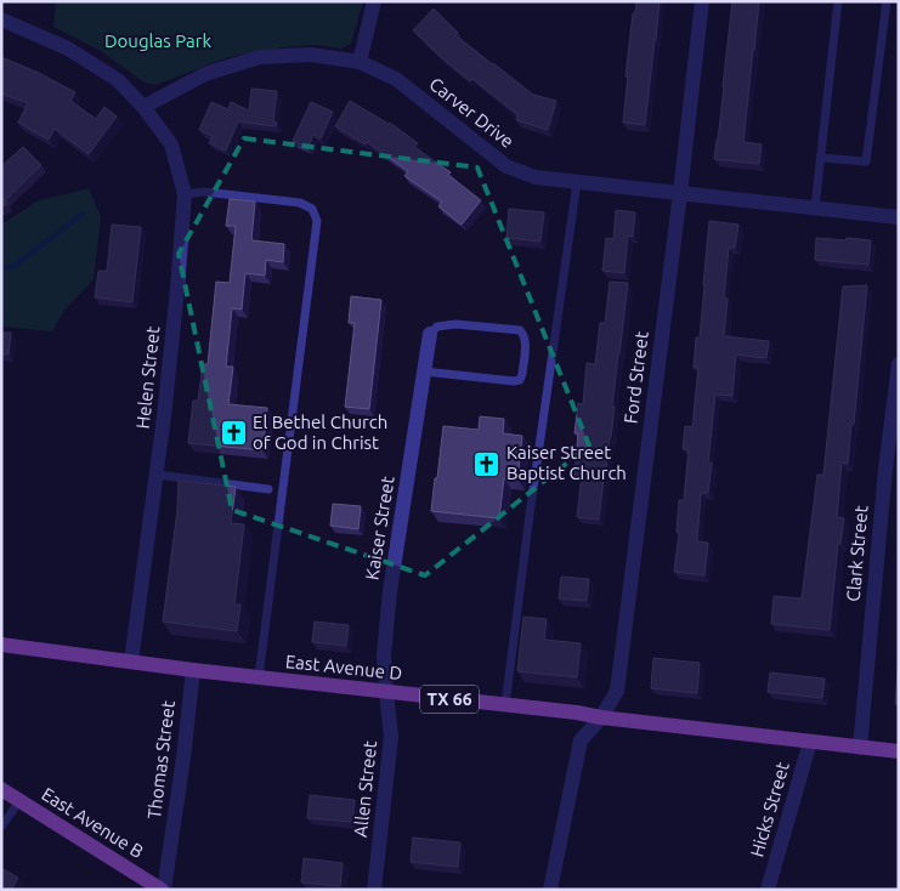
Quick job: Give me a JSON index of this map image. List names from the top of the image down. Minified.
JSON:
{"streets":{"main road":["East Avenue D","TX 66","East Avenue B"],"street":["Carver Drive","Helen Street","Ford Street","Kaiser Street","Clark Street","Thomas Street","Allen Street","Hicks Street"]},"crossings":[["Carver Drive","Helen Street"],["Carver Drive","Ford Street"],["Helen Street","East Avenue D"],["Ford Street","East Avenue D"],["Kaiser Street","East Avenue D"],["Kaiser Street","Allen Street"],["Clark Street","East Avenue D"],["East Avenue D","Thomas Street"],["East Avenue D","Allen Street"],["East Avenue D","Hicks Street"],["Thomas Street","East Avenue B"]],"parks":["Douglas Park"],"places":{"church":["El Bethel Church of God in Christ","Kaiser Street Baptist Church"]}}
